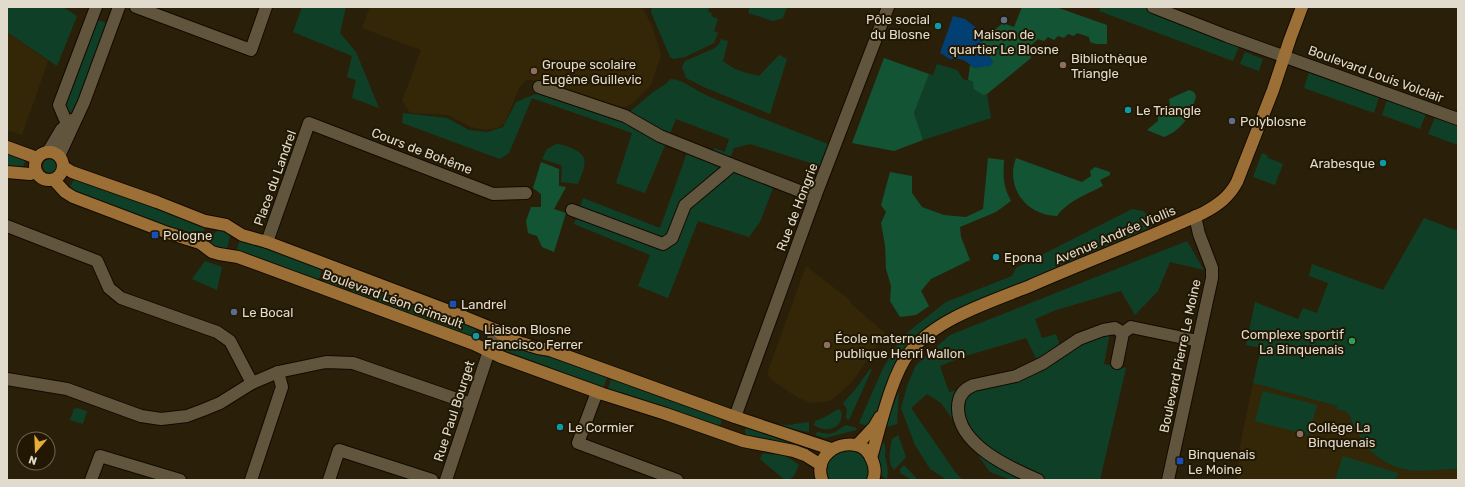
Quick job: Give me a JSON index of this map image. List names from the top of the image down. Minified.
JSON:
{"streets":{"main road":["Avenue Andrée Viollis","Boulevard Léon Grimault"],"street":["Boulevard Louis Volclair","Cours de Bohême","Place du Landrel","Rue de Hongrie","Boulevard Pierre Le Moine","Rue Paul Bourget"]},"crossings":[["Boulevard Louis Volclair","Avenue Andrée Viollis"],["Cours de Bohême","Place du Landrel"],["Place du Landrel","Boulevard Léon Grimault"],["Rue de Hongrie","Boulevard Léon Grimault"],["Avenue Andrée Viollis","Boulevard Pierre Le Moine"],["Boulevard Léon Grimault","Rue Paul Bourget"]],"places":{"other":["Maison de quartier Le Blosne","Pôle social du Blosne","Bibliothèque Triangle","Groupe scolaire Eugène Guillevic","Le Triangle","Polyblosne","Arabesque","Epona","Le Bocal","Liaison Blosne Francisco Ferrer","Complexe sportif La Binquenais","École maternelle publique Henri Wallon","Le Cormier","Collège La Binquenais"],"transit":["Pologne","Landrel","Binquenais Le Moine"]},"north":"bottom"}
